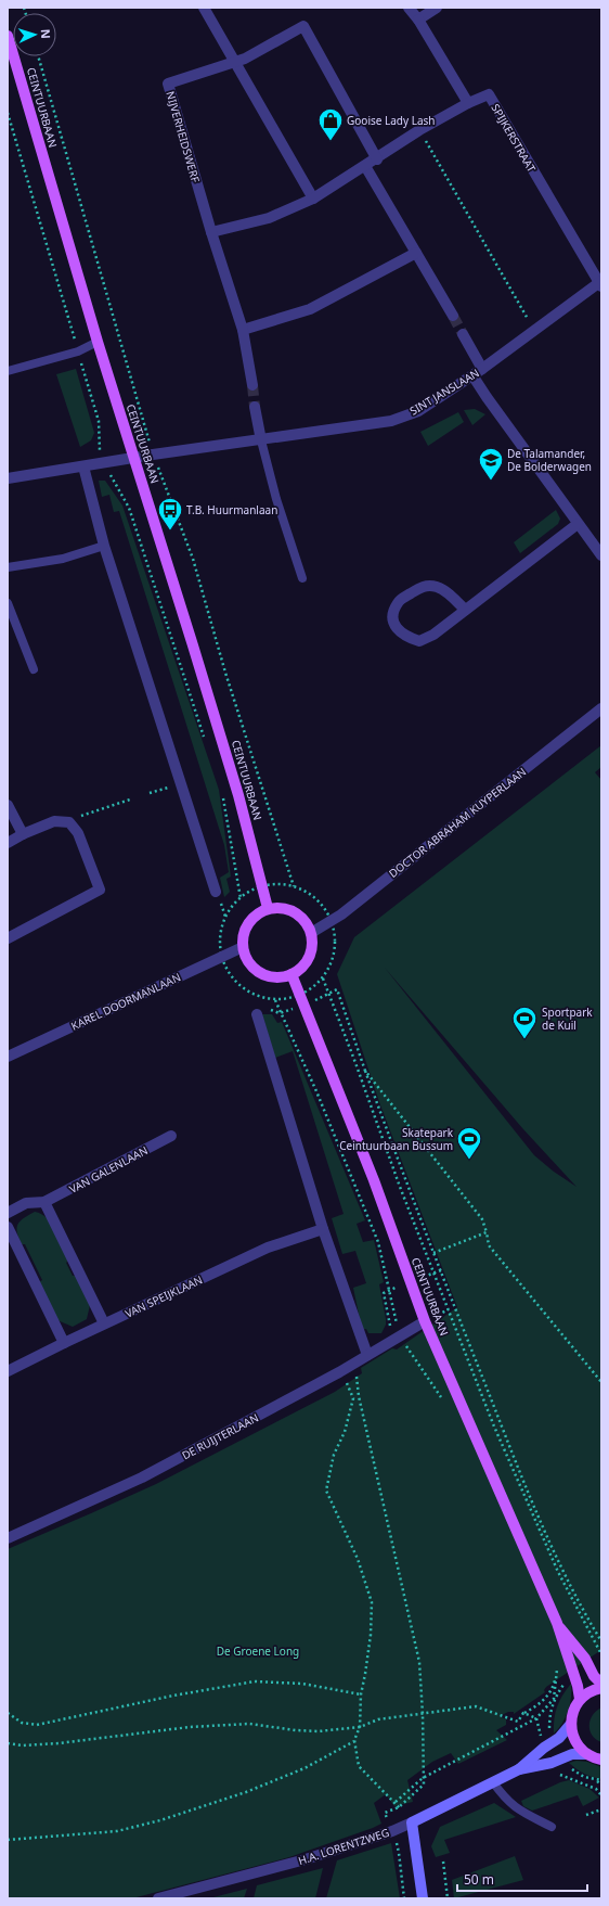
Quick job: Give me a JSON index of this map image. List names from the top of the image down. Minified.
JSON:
{"streets":{"main road":["CEINTUURBAAN"],"street":["NIJVERHEIDSWERF","SPIJKERSTRAAT","SINT JANSLAAN","DOCTOR ABRAHAM KUYPERLAAN","KAREL DOORMANLAAN","VAN GALENLAAN","VAN SPEIJKLAAN","DE RUIJTERLAAN","H.A. LORENTZWEG"]},"crossings":[["CEINTUURBAAN","SINT JANSLAAN"],["CEINTUURBAAN","DOCTOR ABRAHAM KUYPERLAAN"],["CEINTUURBAAN","KAREL DOORMANLAAN"],["CEINTUURBAAN","DE RUIJTERLAAN"],["SPIJKERSTRAAT","SINT JANSLAAN"],["DOCTOR ABRAHAM KUYPERLAAN","KAREL DOORMANLAAN"]],"parks":["De Groene Long"],"places":{"shop":["Gooise Lady Lash"],"school or university":["De Talamander, De Bolderwagen"],"bus stop":["T.B. Huurmanlaan"],"sports":["Sportpark de Kuil","Skatepark Ceintuurbaan Bussum"]},"scale_bar":"50 m","north":"right"}
